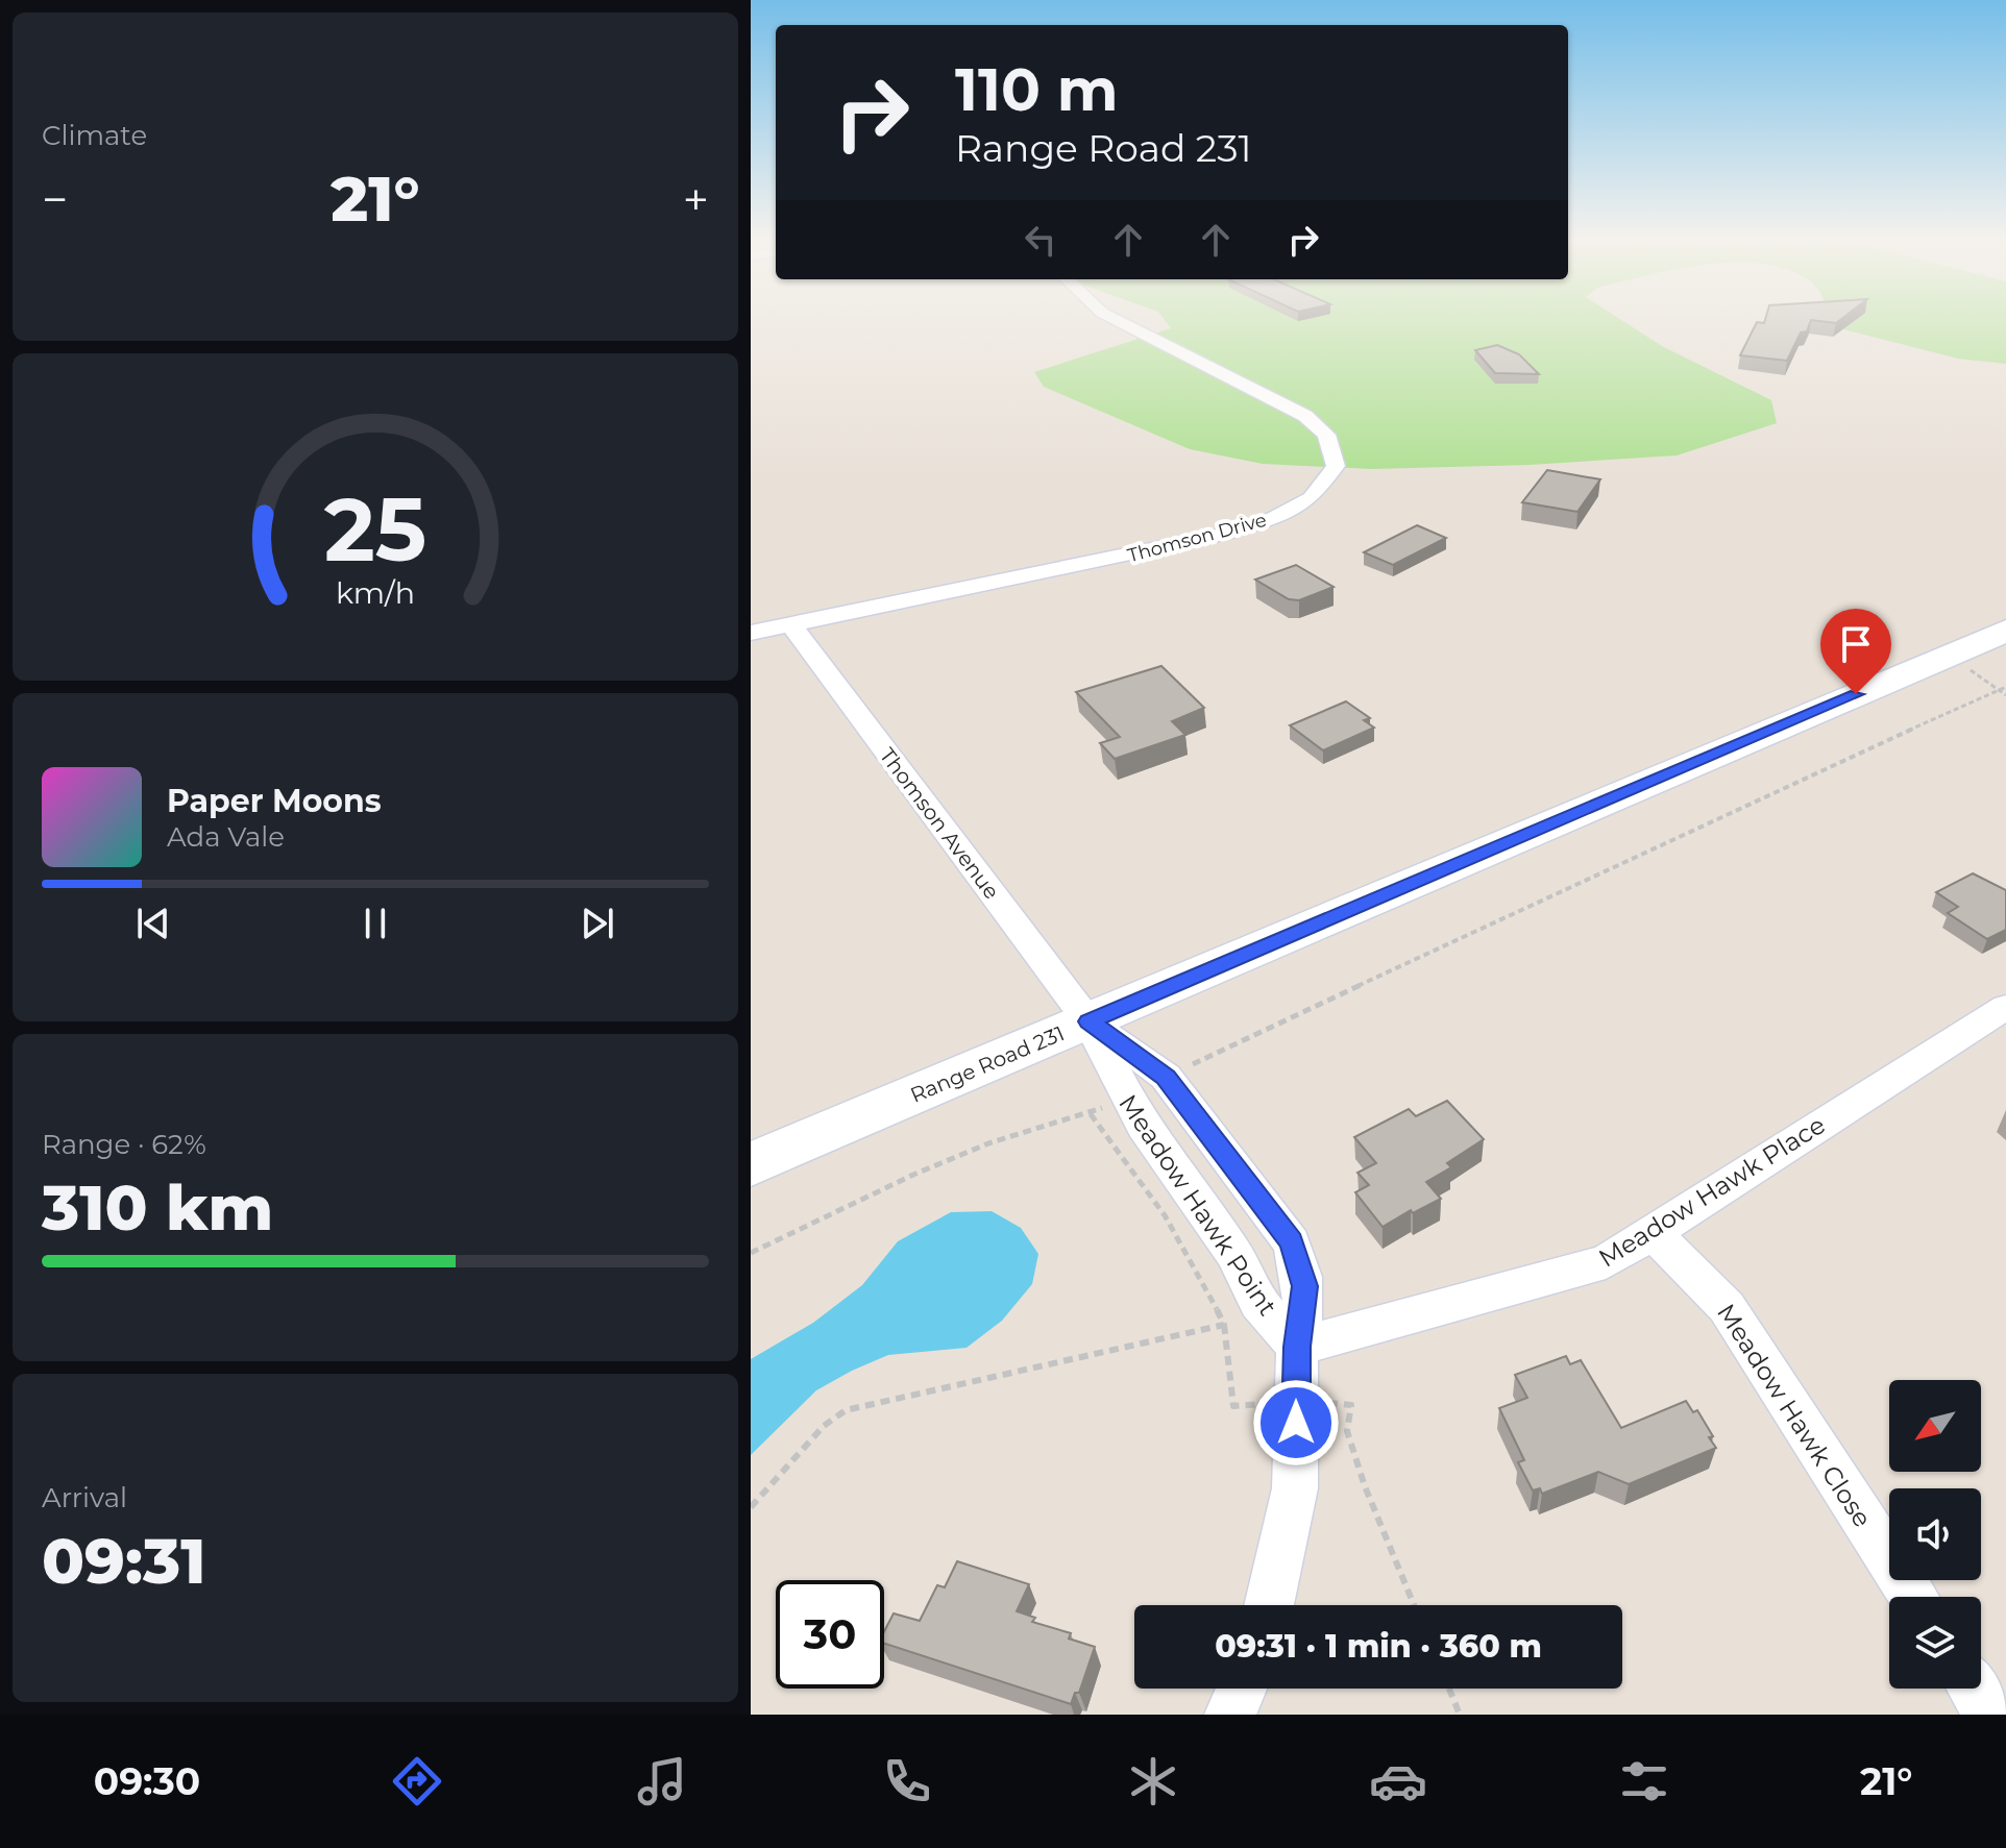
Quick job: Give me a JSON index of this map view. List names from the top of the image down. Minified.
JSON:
{"streets":{"street":["Thomson Drive","Thomson Avenue","Range Road 231","Meadow Hawk Place","Meadow Hawk Point","Meadow Hawk Close"]},"crossings":[["Thomson Drive","Thomson Avenue"],["Thomson Avenue","Range Road 231"],["Thomson Avenue","Meadow Hawk Point"],["Range Road 231","Meadow Hawk Point"],["Meadow Hawk Place","Meadow Hawk Point"],["Meadow Hawk Place","Meadow Hawk Close"]],"north":"bottom left","page":{"tile":["Climate",["Range · 62%","310 km"],["Arrival","09:31"]],"turn":["110 m","Range Road 231"],"heat":["−","21°","+"],"song":["Paper Moons","Ada Vale"],"limit":"30","trip":"09:31 · 1 min · 360 m","tabs":["09:30","21°"],"gauge":["25","km/h"]}}
